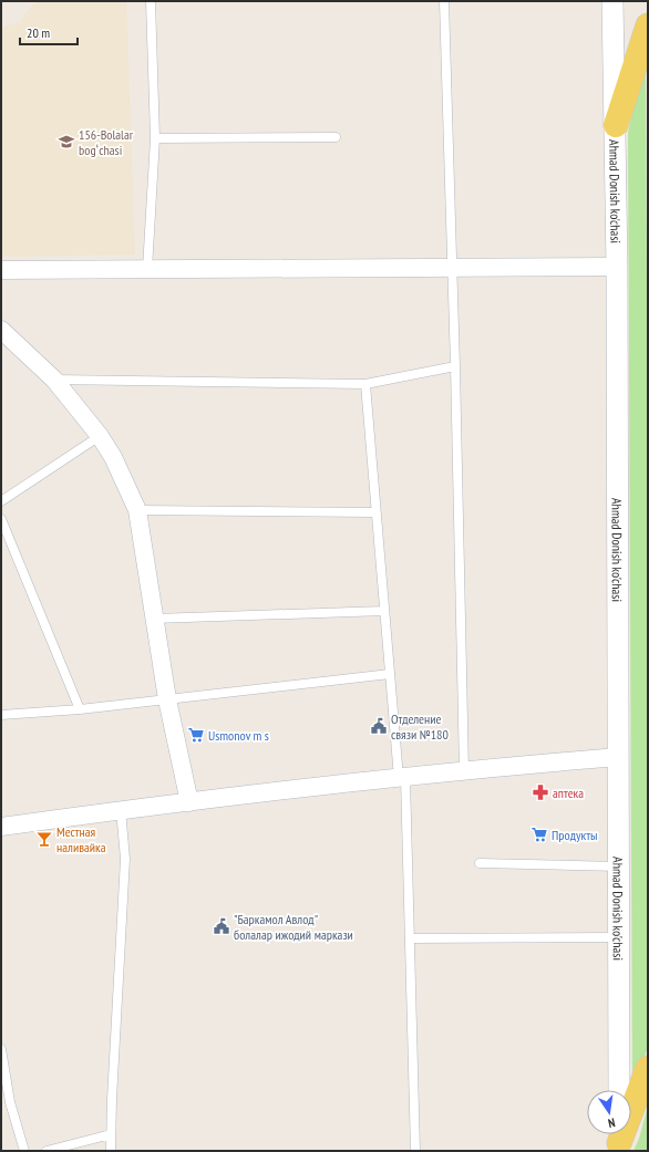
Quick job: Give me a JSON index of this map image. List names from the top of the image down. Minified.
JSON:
{"streets":{"street":["Ahmad Donish ko'chasi"]},"places":{"school or university":["156-Bolalar bogʻchasi"],"public building":["Отделение связи №180","\"Баркамол Авлод\" болалар ижодий маркази"],"supermarket":["Usmonov m s","Продукты"],"pharmacy":["аптека"],"bar":["Местная наливайка"]},"scale_bar":"20 m","north":"bottom"}
